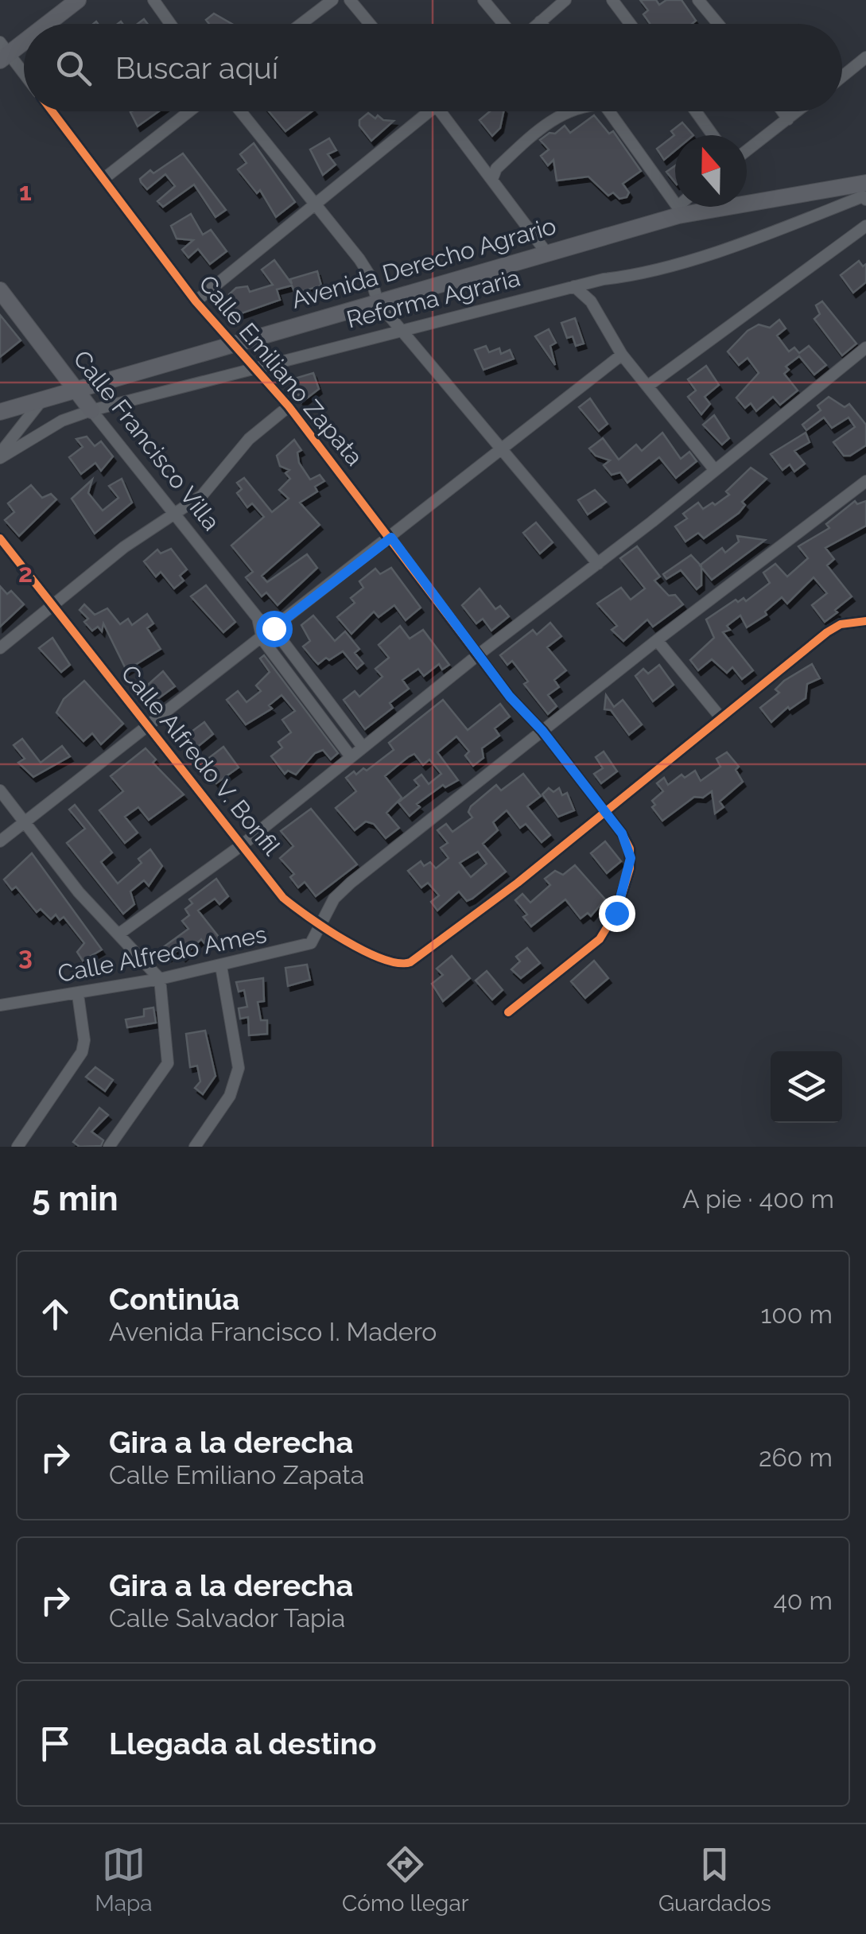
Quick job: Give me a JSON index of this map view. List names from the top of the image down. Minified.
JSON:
{"streets":{"street":["Avenida Derecho Agrario","Reforma Agraria","Calle Emiliano Zapata","Calle Francisco Villa","Calle Alfredo V. Bonfil","Calle Alfredo Ames"]},"crossings":[["Avenida Derecho Agrario","Reforma Agraria"],["Avenida Derecho Agrario","Calle Emiliano Zapata"],["Avenida Derecho Agrario","Calle Francisco Villa"],["Reforma Agraria","Calle Emiliano Zapata"],["Reforma Agraria","Calle Francisco Villa"],["Calle Emiliano Zapata","Calle Alfredo V. Bonfil"],["Calle Emiliano Zapata","Calle Alfredo Ames"],["Calle Alfredo V. Bonfil","Calle Alfredo Ames"]],"north":"top","page":{"search":"Buscar aquí","heading":["5 min","A pie · 400 m"],"list":[["Continúa","Avenida Francisco I. Madero","100 m"],["Gira a la derecha","Calle Emiliano Zapata","260 m"],["Gira a la derecha","Calle Salvador Tapia","40 m"],"Llegada al destino"],"nav":["Mapa","Cómo llegar","Guardados"]},"grid":{"rows":["1","2","3"]}}
